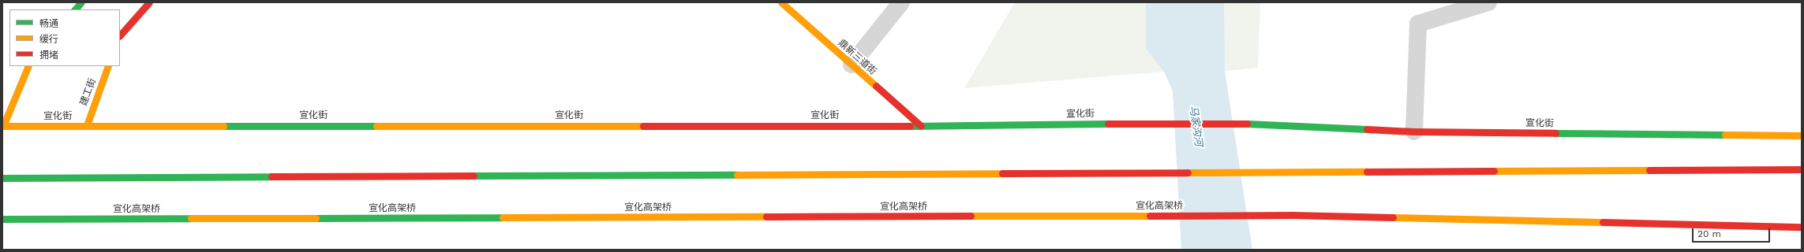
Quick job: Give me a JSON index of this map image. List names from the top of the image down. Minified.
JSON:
{"streets":{"main road":["鼎新三道街","建工街","宣化街","宣化高架桥"]},"crossings":[["鼎新三道街","宣化街"],["建工街","宣化街"]],"water":["马家沟河"],"legend":["畅通","缓行","拥堵"],"scale_bar":"20 m"}
